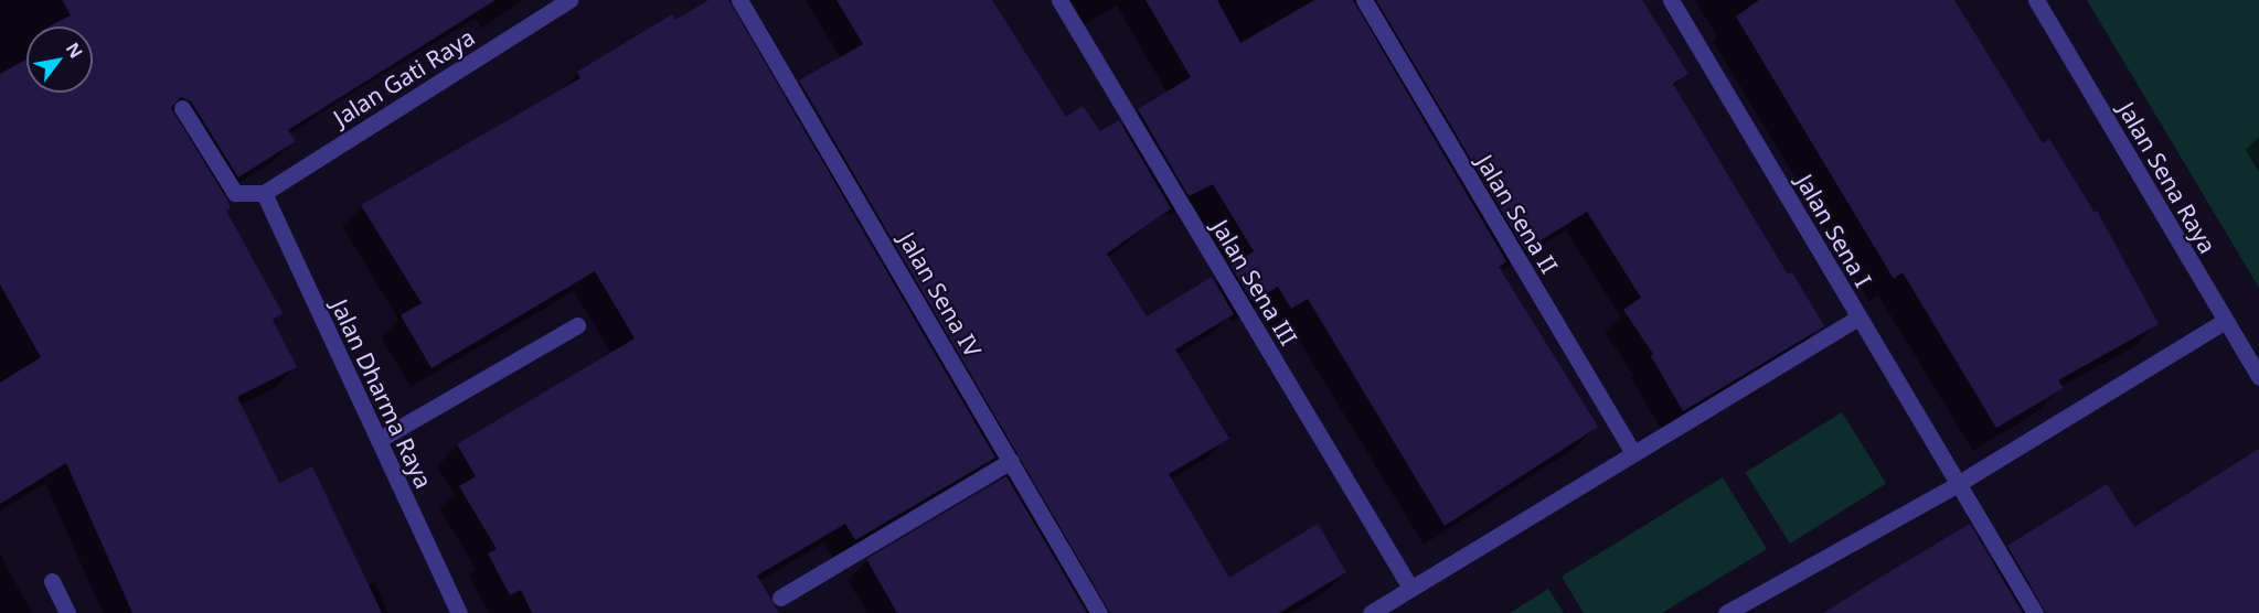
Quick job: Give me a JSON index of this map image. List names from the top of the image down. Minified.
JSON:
{"streets":{"street":["Jalan Gati Raya","Jalan Sena Raya","Jalan Sena II","Jalan Sena I","Jalan Sena III","Jalan Sena IV","Jalan Dharma Raya"]},"crossings":[["Jalan Gati Raya","Jalan Dharma Raya"]],"north":"top right"}
